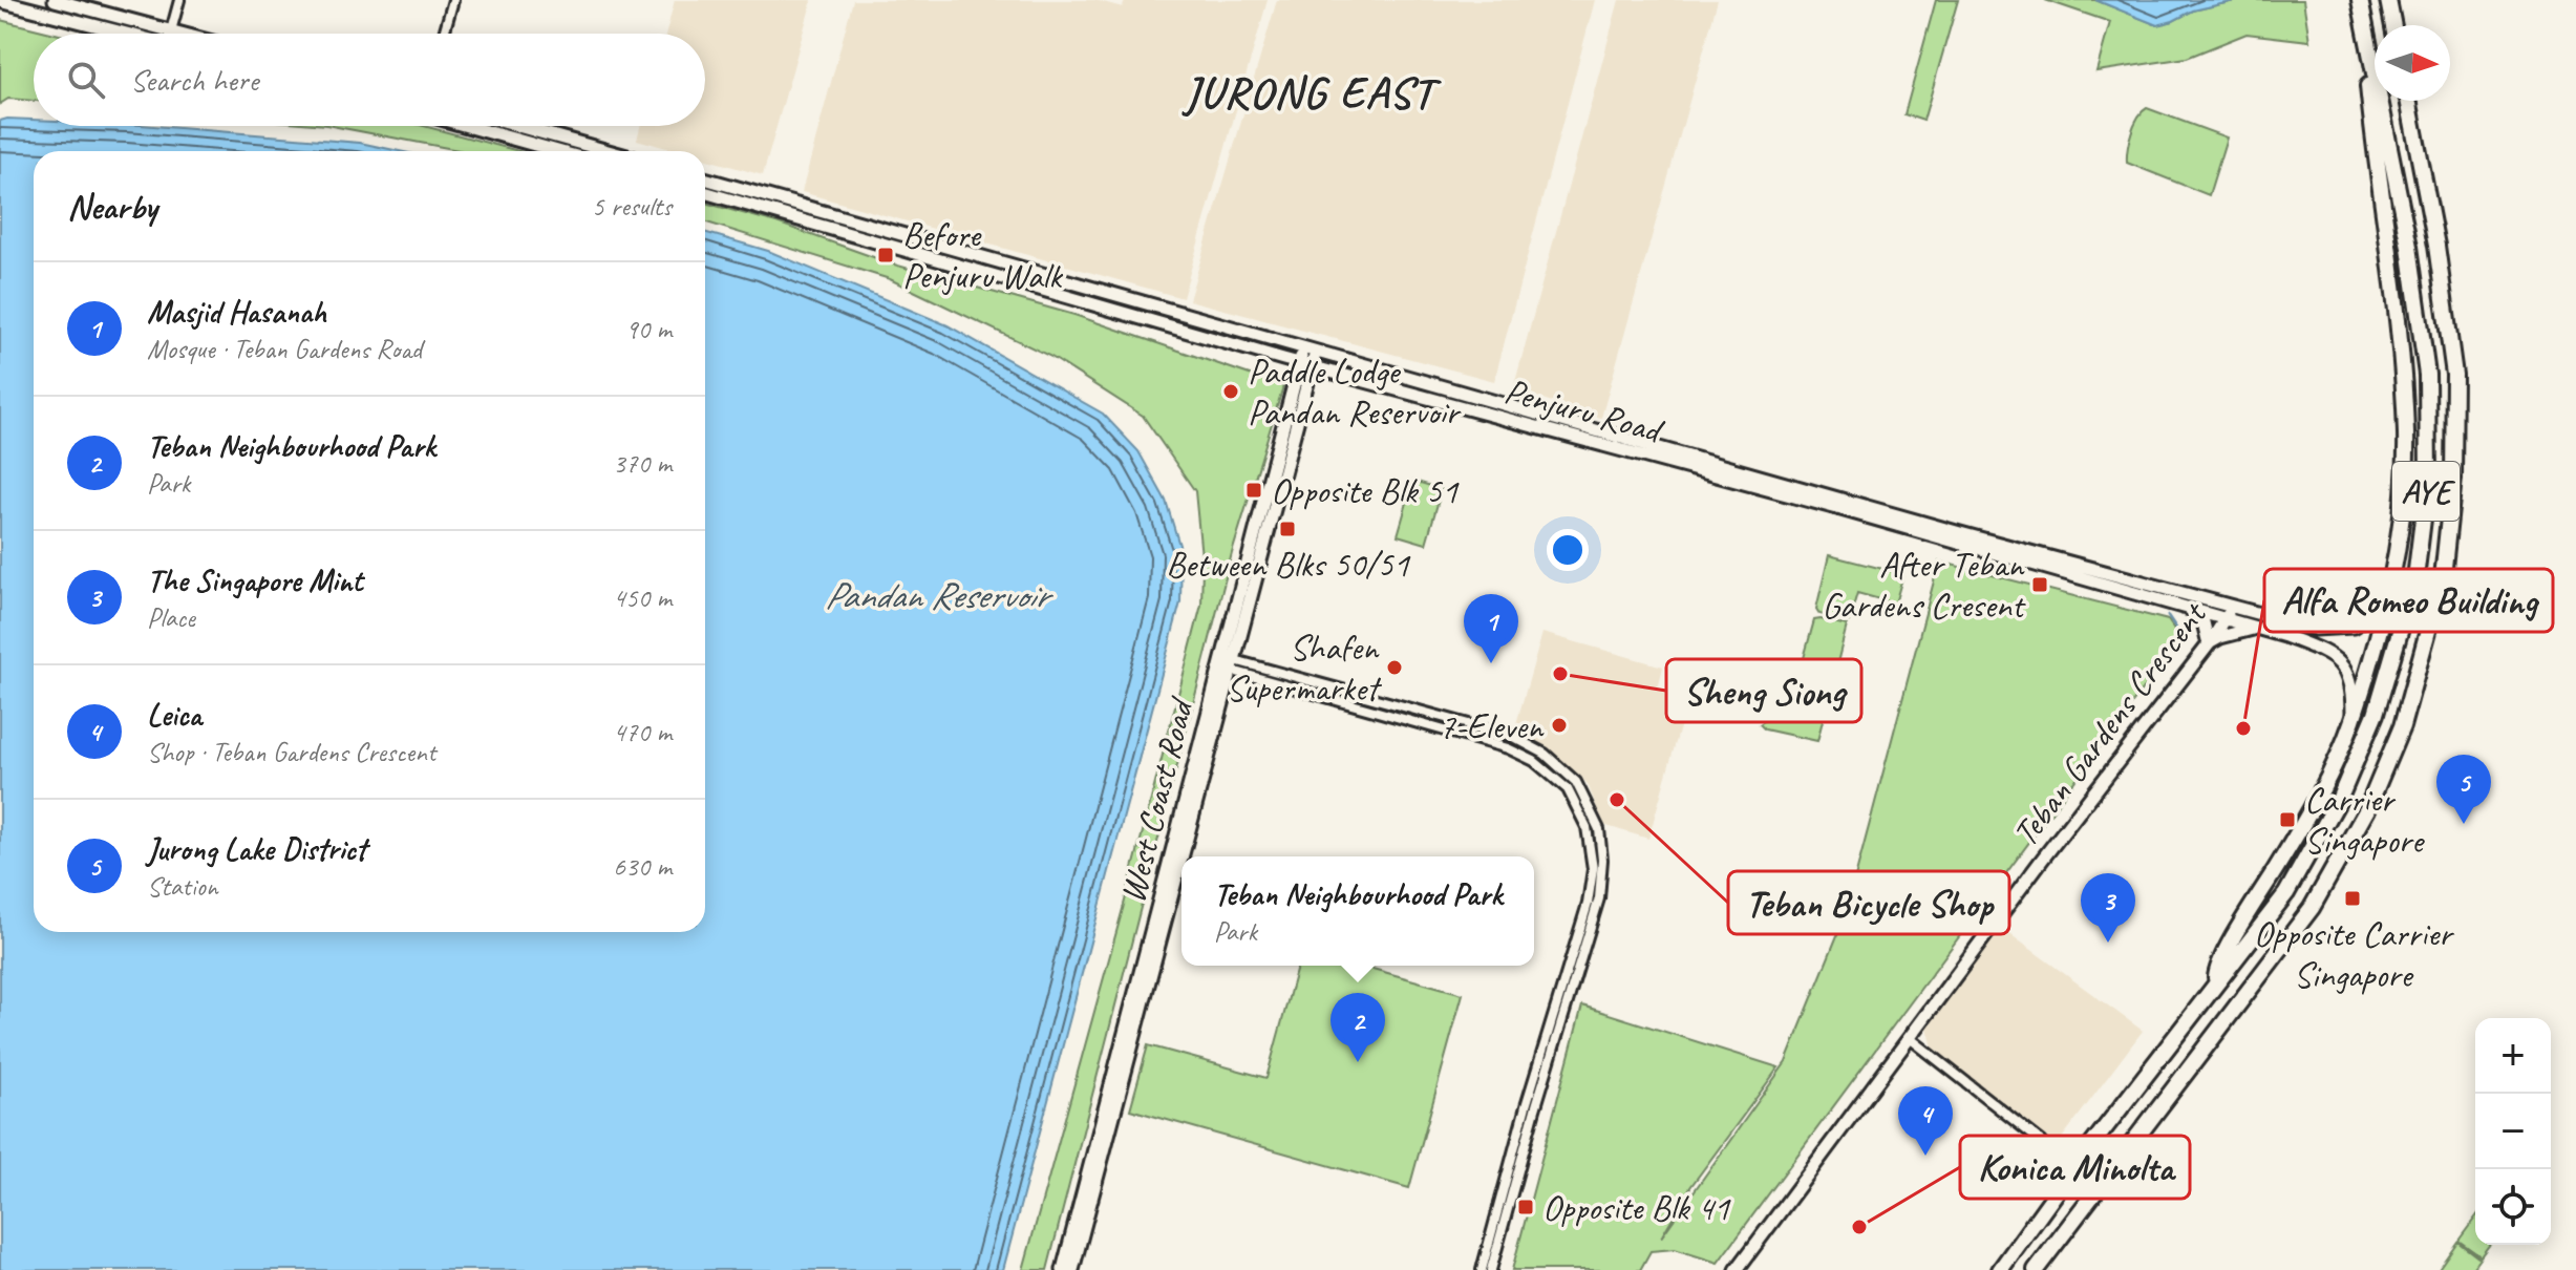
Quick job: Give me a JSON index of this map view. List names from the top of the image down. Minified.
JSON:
{"streets":{"highway":["AYE"],"main road":["Penjuru Road","Teban Gardens Crescent","West Coast Road"]},"crossings":[["Penjuru Road","Teban Gardens Crescent"],["Penjuru Road","West Coast Road"]],"districts":["JURONG EAST"],"water":["Pandan Reservoir"],"places":{"transit":["Before Penjuru Walk","Opposite Blk 51","Between Blks 50/51","After Teban Gardens Cresent","Carrier Singapore","Opposite Carrier Singapore","Opposite Blk 41"],"other":["Paddle Lodge Pandan Reservoir","Shafen Supermarket","Sheng Siong","7-Eleven","Alfa Romeo Building","Teban Bicycle Shop","Konica Minolta"]},"north":"right","page":{"search":"Search here","heading":["Nearby","5 results"],"list":[{"mark":"1","name":"Masjid Hasanah","note":"Mosque · Teban Gardens Road","value":"90 m"},{"mark":"2","name":"Teban Neighbourhood Park","note":"Park","value":"370 m"},{"mark":"3","name":"The Singapore Mint","note":"Place","value":"450 m"},{"mark":"4","name":"Leica","note":"Shop · Teban Gardens Crescent","value":"470 m"},{"mark":"5","name":"Jurong Lake District","note":"Station","value":"630 m"}],"pins":["1","5","3","2","4"],"popup":["Teban Neighbourhood Park","Park"],"map_buttons":["+","−"]}}
